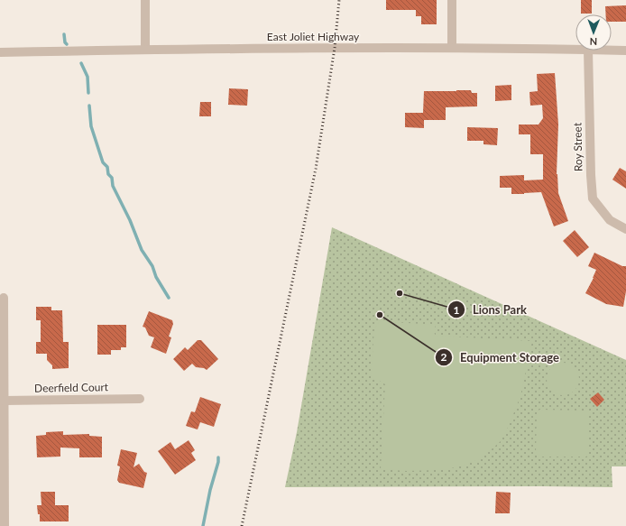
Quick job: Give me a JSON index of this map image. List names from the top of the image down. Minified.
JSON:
{"streets":{"street":["East Joliet Highway","Roy Street","Deerfield Court"]},"places":["Lions Park","Equipment Storage"],"north":"bottom"}
